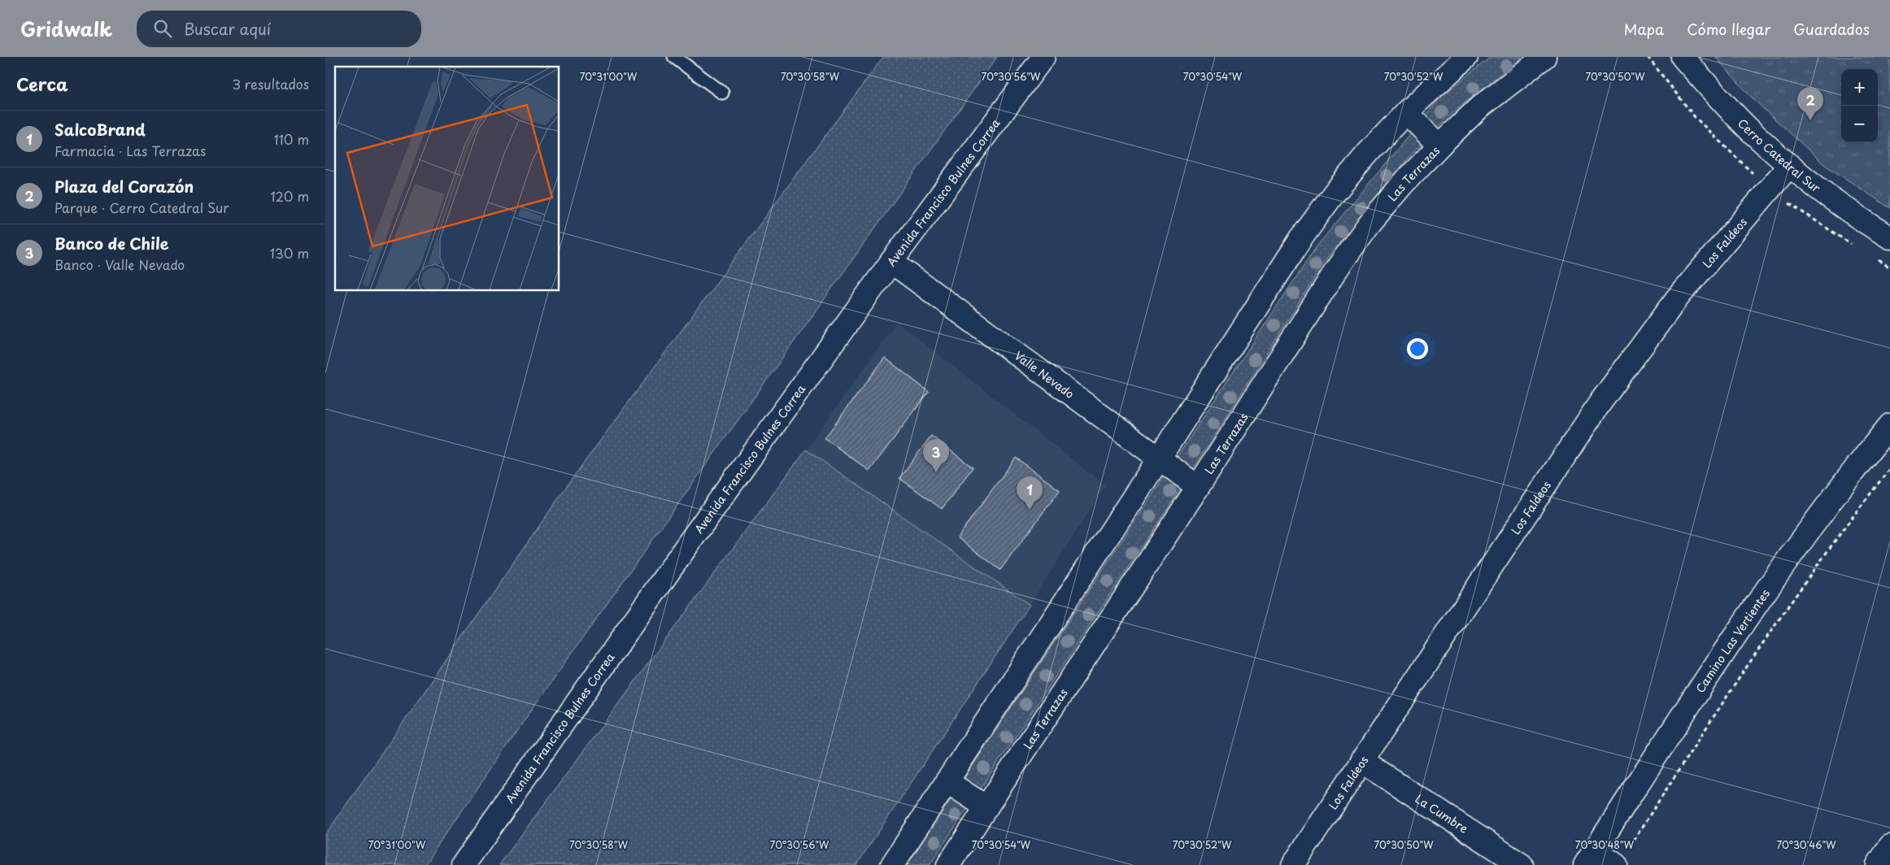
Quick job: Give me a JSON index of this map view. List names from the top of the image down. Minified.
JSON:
{"streets":{"street":["Cerro Catedral Sur","Las Terrazas","Avenida Francisco Bulnes Correa","Los Faldeos","Valle Nevado","Camino Las Vertientes","La Cumbre"]},"crossings":[["Cerro Catedral Sur","Los Faldeos"],["Las Terrazas","Valle Nevado"],["Avenida Francisco Bulnes Correa","Valle Nevado"],["Los Faldeos","La Cumbre"]],"page":{"header":"Gridwalk","search":"Buscar aquí","nav":["Mapa","Cómo llegar","Guardados"],"heading":["Cerca","3 resultados"],"map_buttons":["+","−"],"pins":["2","3","1"],"list":[{"mark":"1","name":"SalcoBrand","note":"Farmacia · Las Terrazas","value":"110 m"},{"mark":"2","name":"Plaza del Corazón","note":"Parque · Cerro Catedral Sur","value":"120 m"},{"mark":"3","name":"Banco de Chile","note":"Banco · Valle Nevado","value":"130 m"}]},"coordinates":["70°31'00\"W","70°30'58\"W","70°30'56\"W","70°30'54\"W","70°30'52\"W","70°30'50\"W","70°30'48\"W","70°30'46\"W"]}
